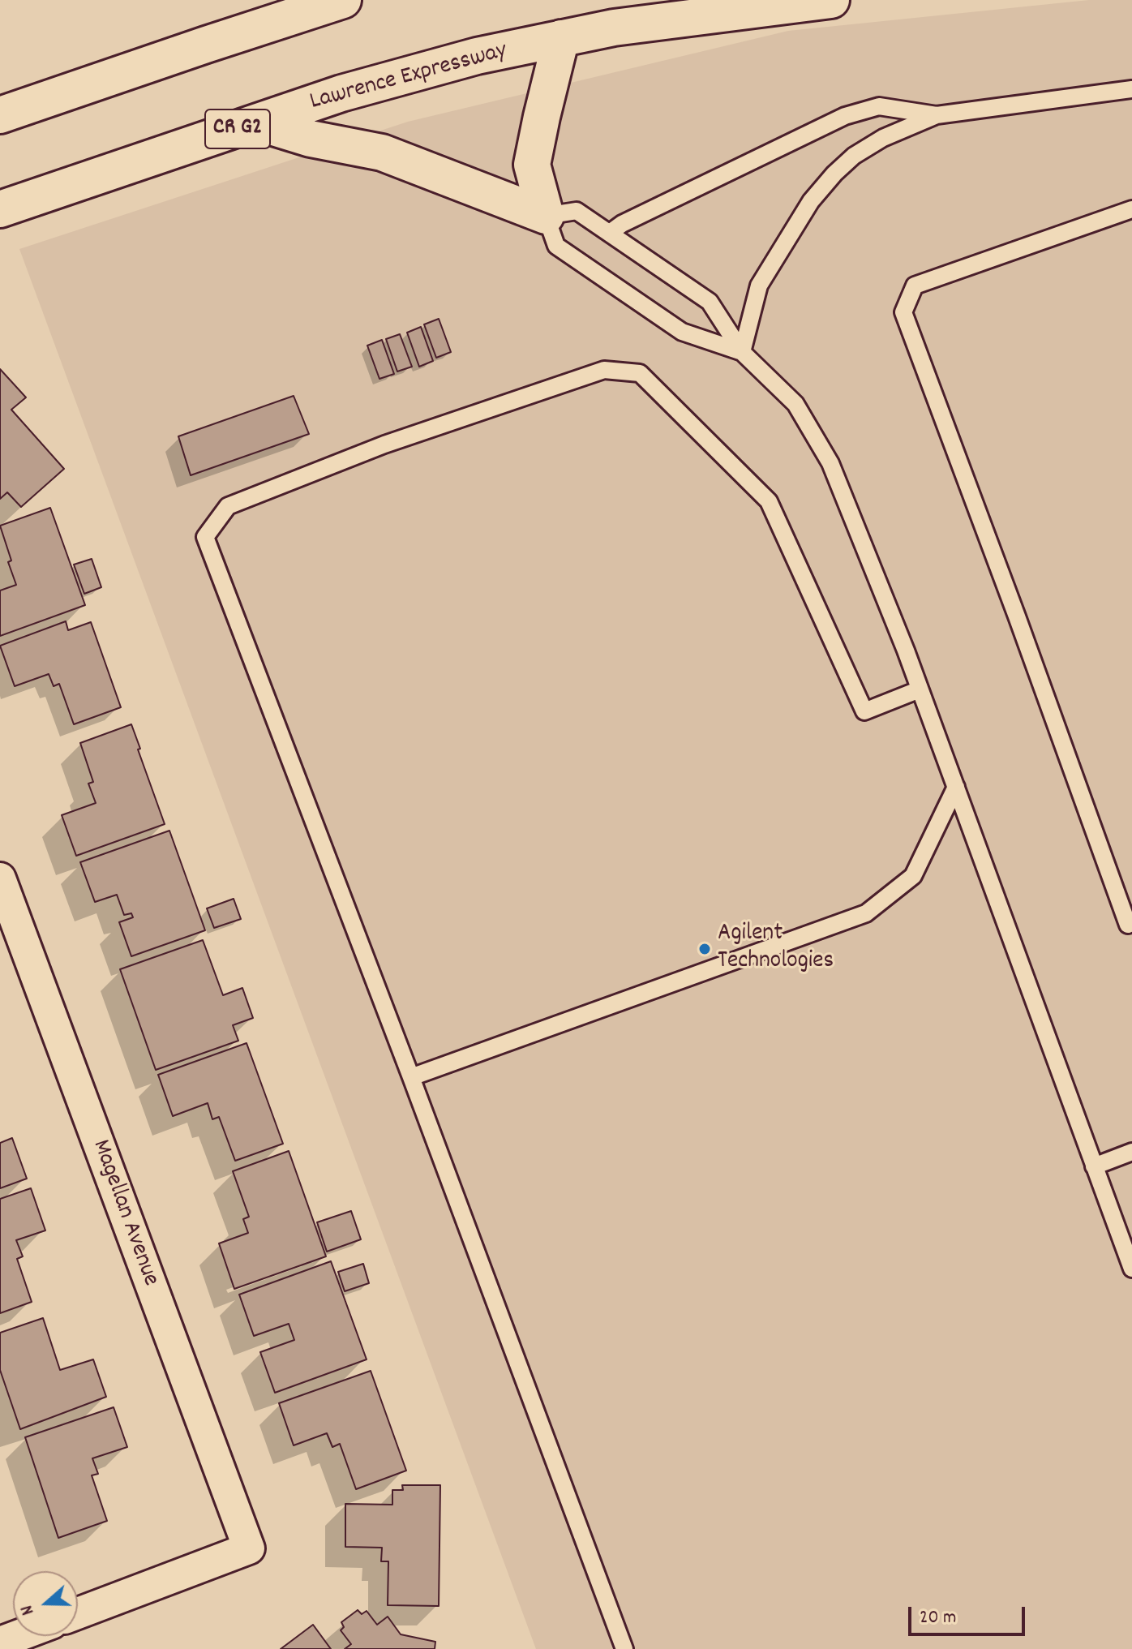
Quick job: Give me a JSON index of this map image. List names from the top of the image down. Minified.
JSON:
{"streets":{"highway":["Lawrence Expressway","CR G2"],"street":["Magellan Avenue"]},"places":["Agilent Technologies"],"scale_bar":"20 m","north":"left"}
